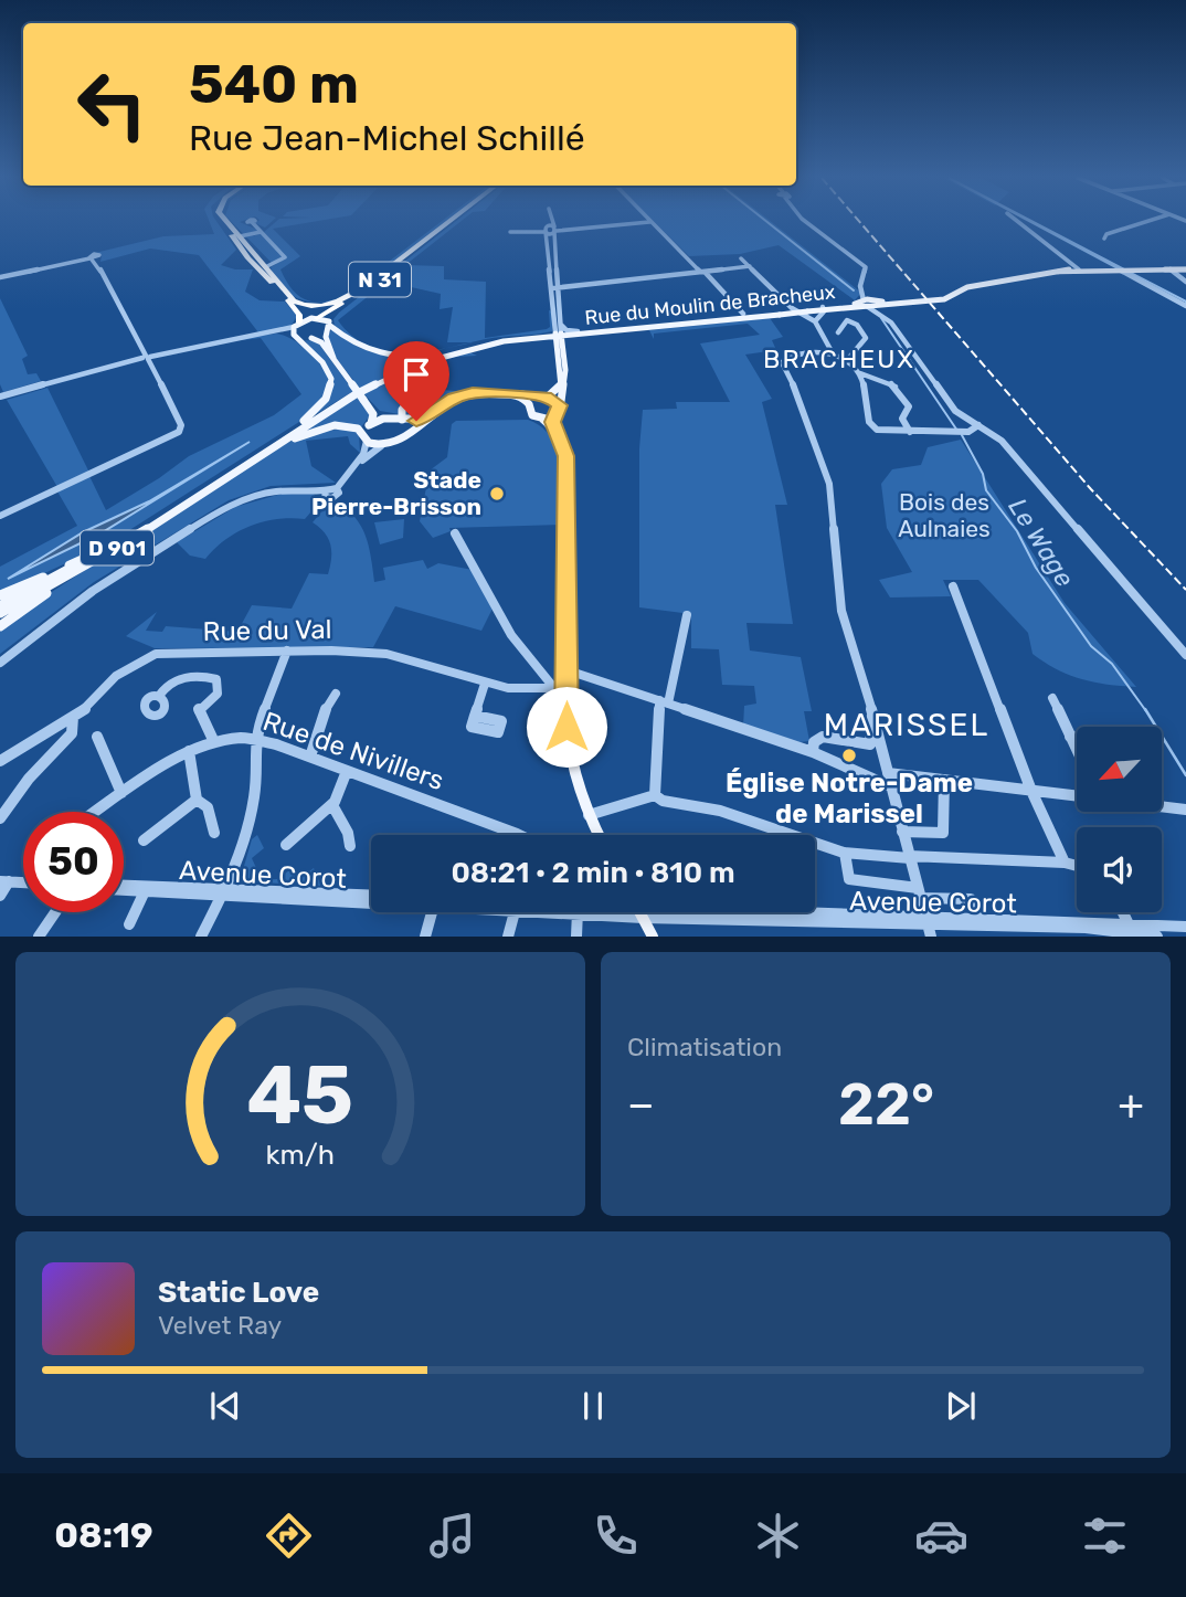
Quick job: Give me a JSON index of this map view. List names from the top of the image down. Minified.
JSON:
{"streets":{"highway":["N 31"],"main road":["Rue du Moulin de Bracheux","D 901"],"street":["Rue du Val","Rue de Nivillers","Avenue Corot"]},"crossings":[["Rue du Moulin de Bracheux","D 901"]],"districts":["BRACHEUX","MARISSEL"],"water":["Le Wage"],"parks":["Bois des Aulnaies"],"places":["Stade Pierre-Brisson","Église Notre-Dame de Marissel"],"north":"bottom left","page":{"turn":["540 m","Rue Jean-Michel Schillé"],"limit":"50","trip":"08:21 · 2 min · 810 m","tile":"Climatisation","heat":["−","22°","+"],"song":["Static Love","Velvet Ray"],"tabs":"08:19","gauge":["45","km/h"]}}
